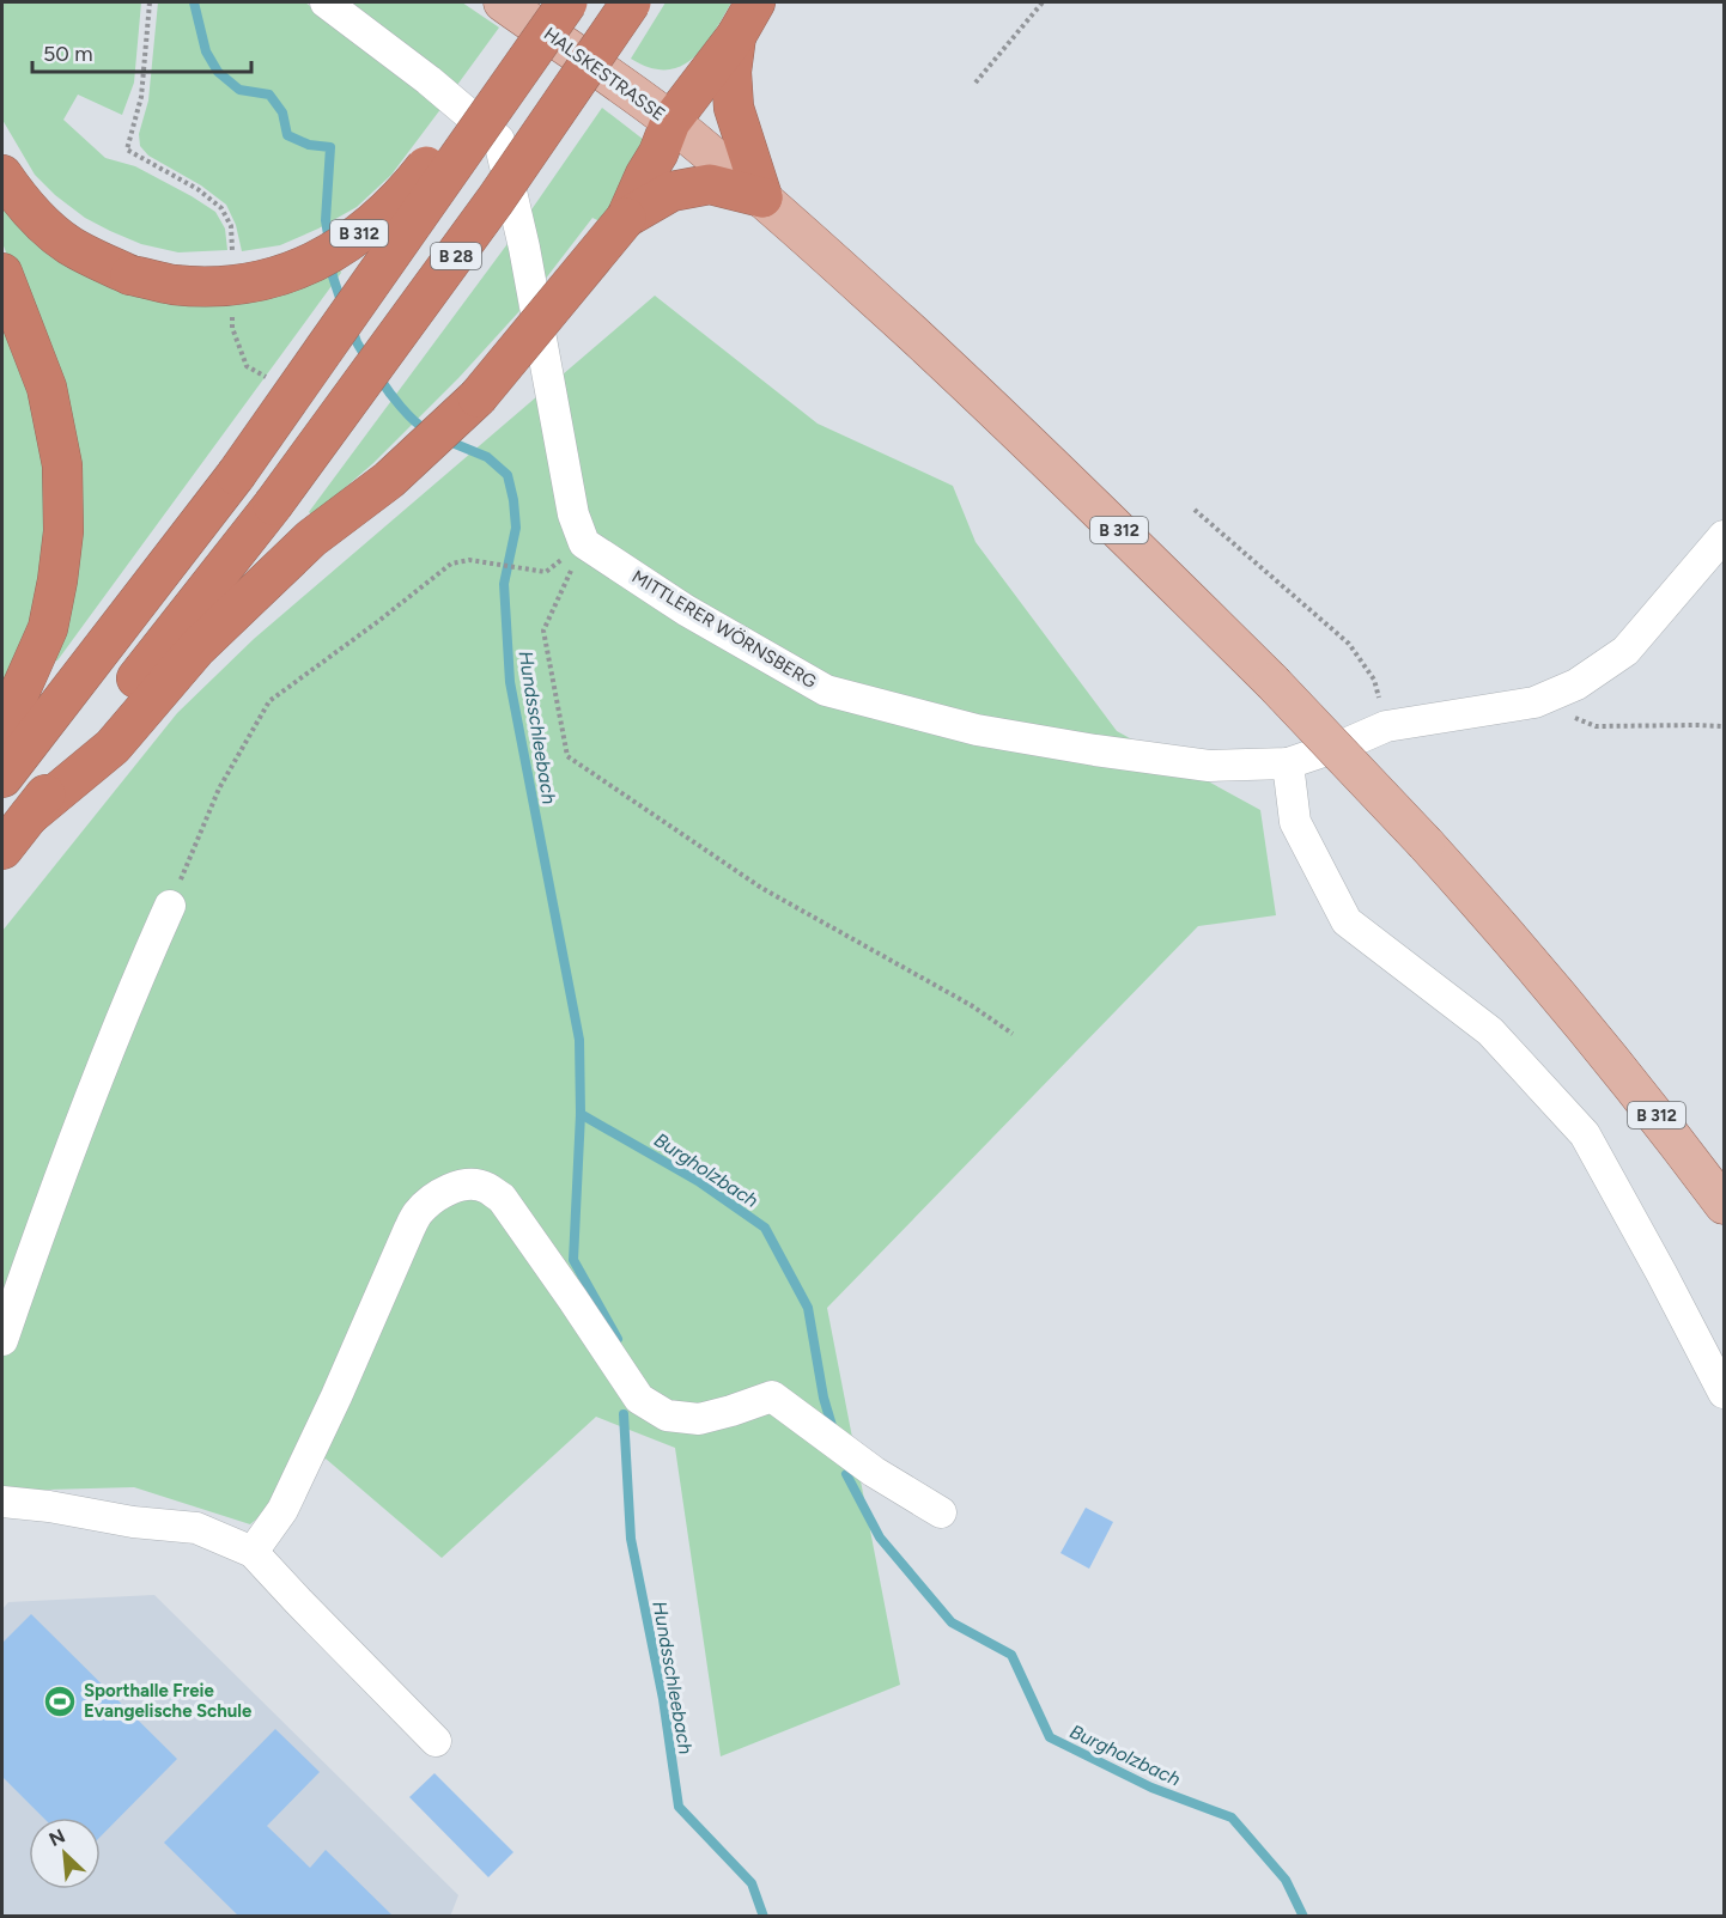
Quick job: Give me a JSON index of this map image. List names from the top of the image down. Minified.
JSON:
{"streets":{"highway":["B 312","B 28"],"main road":["HALSKESTRASSE"],"street":["MITTLERER WÖRNSBERG"]},"crossings":[["HALSKESTRASSE","B 312"],["HALSKESTRASSE","B 28"],["B 312","B 28"]],"water":["Hundsschleebach","Burgholzbach"],"places":{"sports":["Sporthalle Freie Evangelische Schule"]},"scale_bar":"50 m","north":"top left"}
